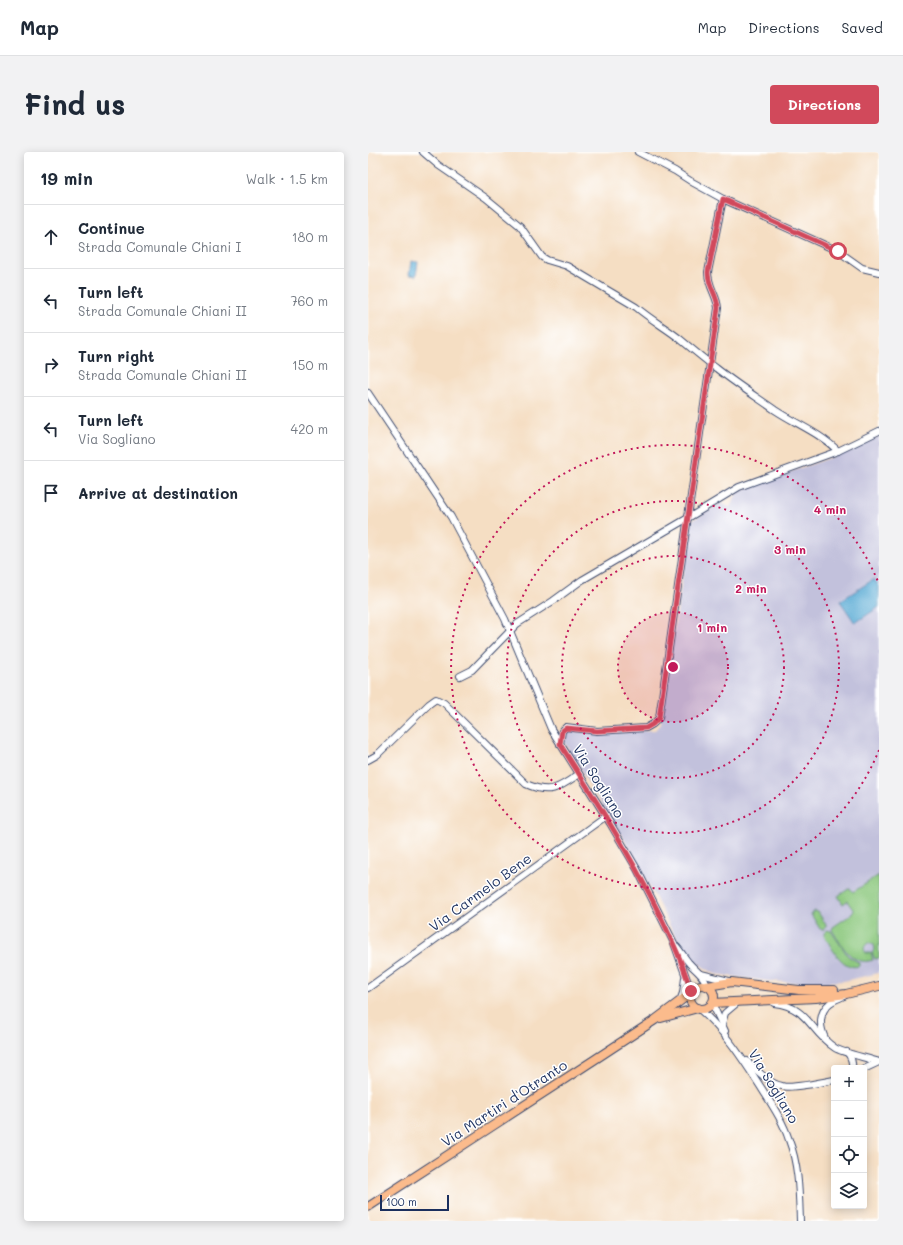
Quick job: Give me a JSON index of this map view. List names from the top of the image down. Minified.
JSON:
{"streets":{"main road":["Via Sogliano","Via Martiri d'Otranto"],"street":["Via Carmelo Bene"]},"crossings":[["Via Sogliano","Via Carmelo Bene"],["Via Sogliano","Via Martiri d'Otranto"]],"scale_bar":"100 m","page":{"header":"Map","nav":["Map","Directions","Saved"],"buttons":"Directions","title":"Find us","heading":["19 min","Walk · 1.5 km"],"list":[["Continue","Strada Comunale Chiani I","180 m"],["Turn left","Strada Comunale Chiani II","760 m"],["Turn right","Strada Comunale Chiani II","150 m"],["Turn left","Via Sogliano","420 m"],"Arrive at destination"],"map_buttons":["+","−"],"scale":"100 m"},"rings":["4 min","3 min","2 min","1 min"]}
